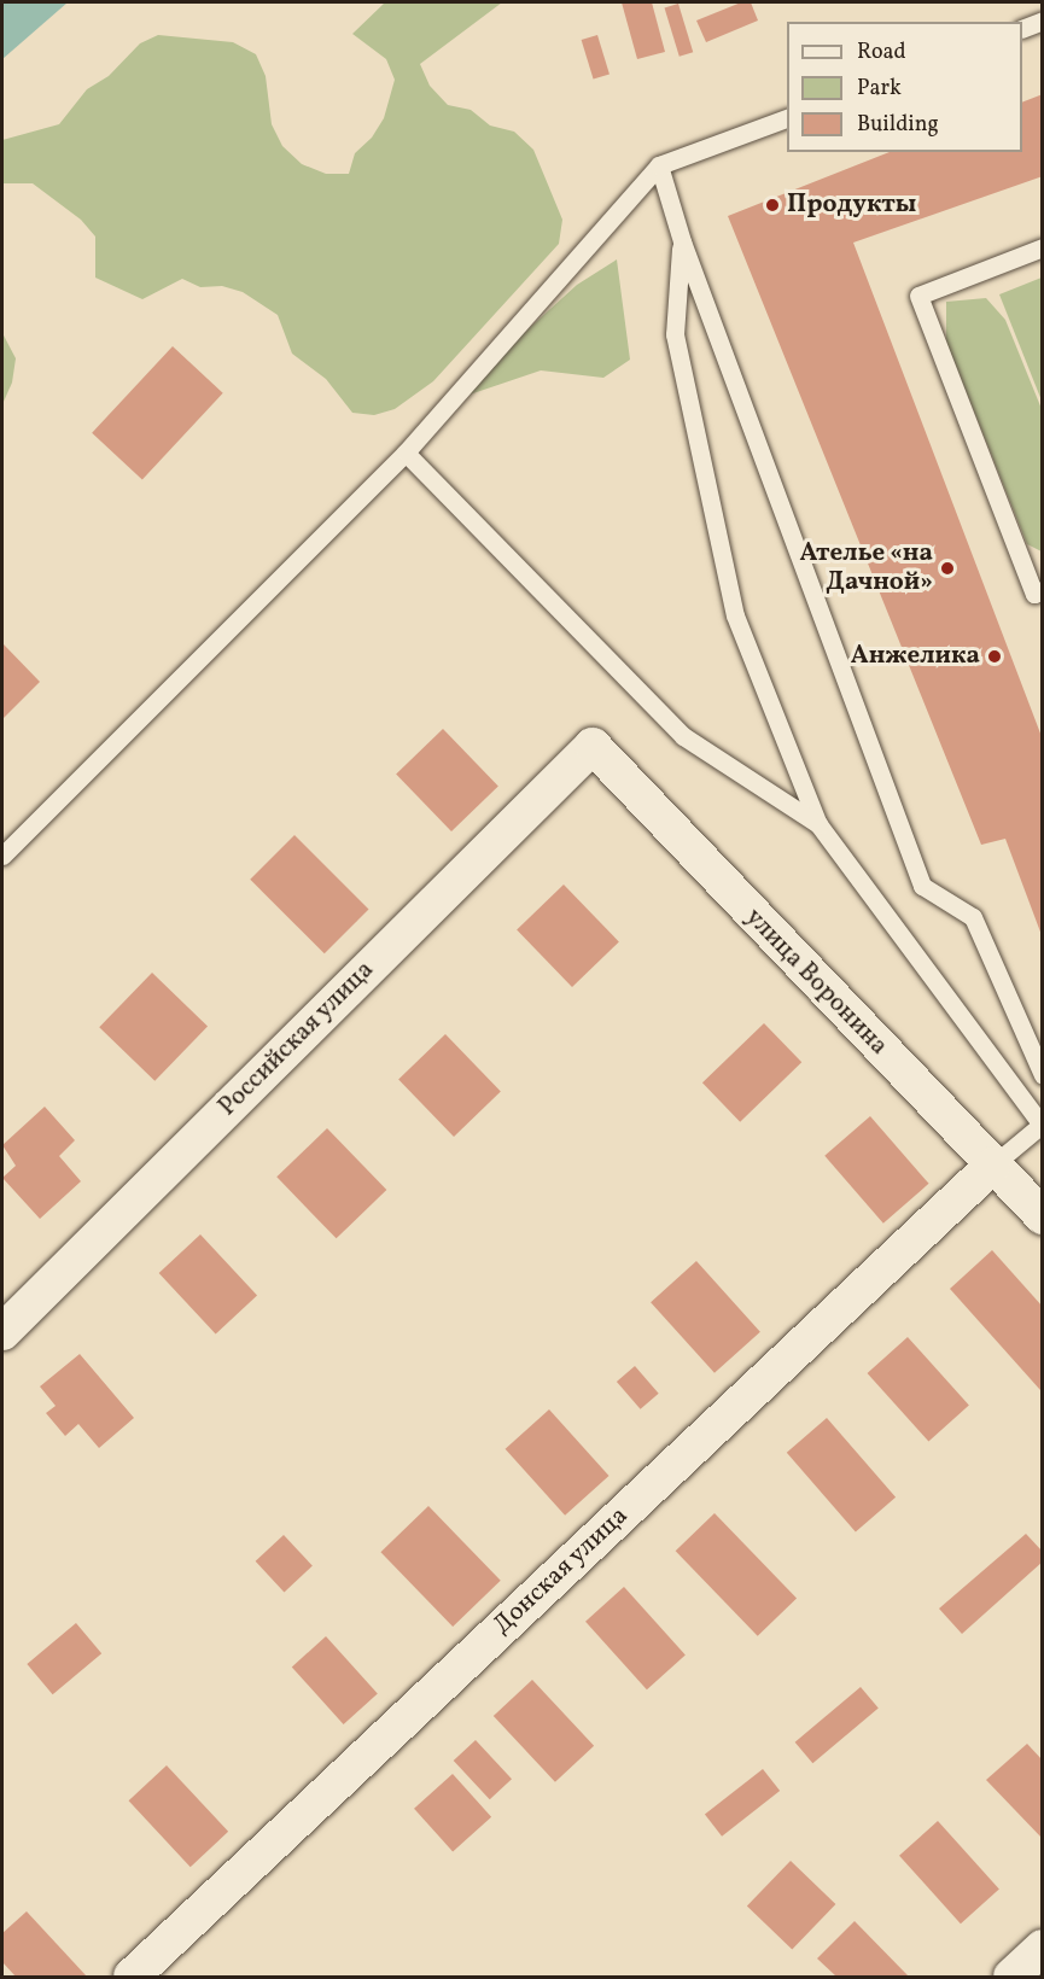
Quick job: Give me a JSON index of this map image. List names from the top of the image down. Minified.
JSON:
{"streets":{"street":["улица Воронина","Российская улица","Донская улица"]},"crossings":[["улица Воронина","Российская улица"],["улица Воронина","Донская улица"]],"places":["Продукты","Ателье «на Дачной»","Анжелика"],"legend":["Road","Park","Building"]}
